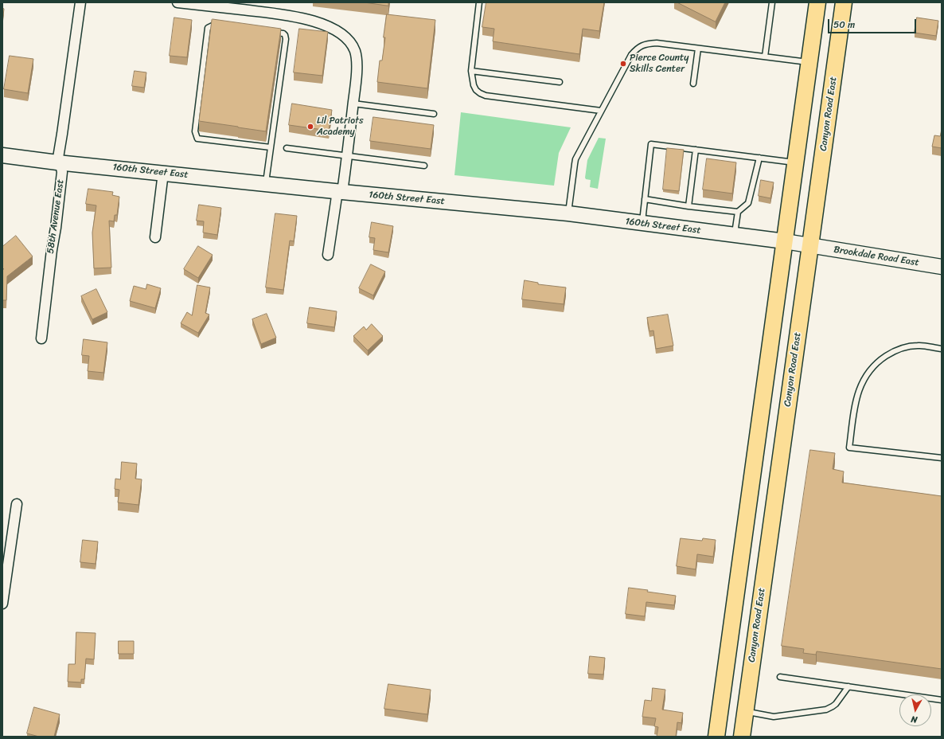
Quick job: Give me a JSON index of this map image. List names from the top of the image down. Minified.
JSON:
{"streets":{"main road":["Canyon Road East","160th Street East","Brookdale Road East"],"street":["58th Avenue East"]},"crossings":[["Canyon Road East","160th Street East"],["Canyon Road East","Brookdale Road East"],["160th Street East","58th Avenue East"],["160th Street East","Brookdale Road East"]],"places":["Pierce County Skills Center","Lil Patriots Academy"],"scale_bar":"50 m","north":"bottom"}
